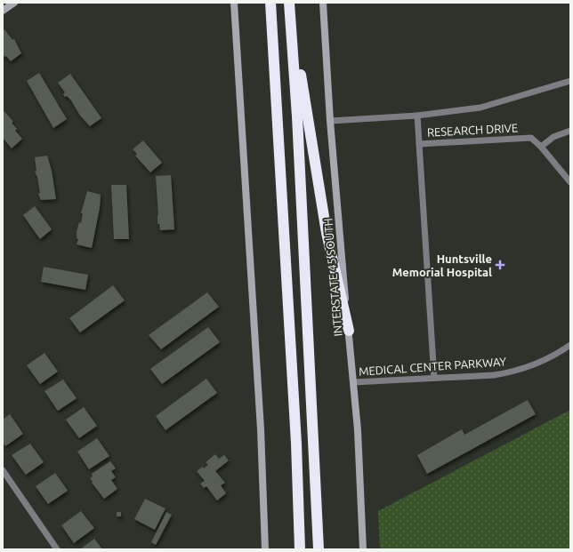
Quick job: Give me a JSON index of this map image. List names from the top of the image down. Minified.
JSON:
{"streets":{"main road":["INTERSTATE 45 SOUTH"],"street":["RESEARCH DRIVE","MEDICAL CENTER PARKWAY"]},"crossings":[["INTERSTATE 45 SOUTH","MEDICAL CENTER PARKWAY"]],"places":{"health":["Huntsville Memorial Hospital"]}}
